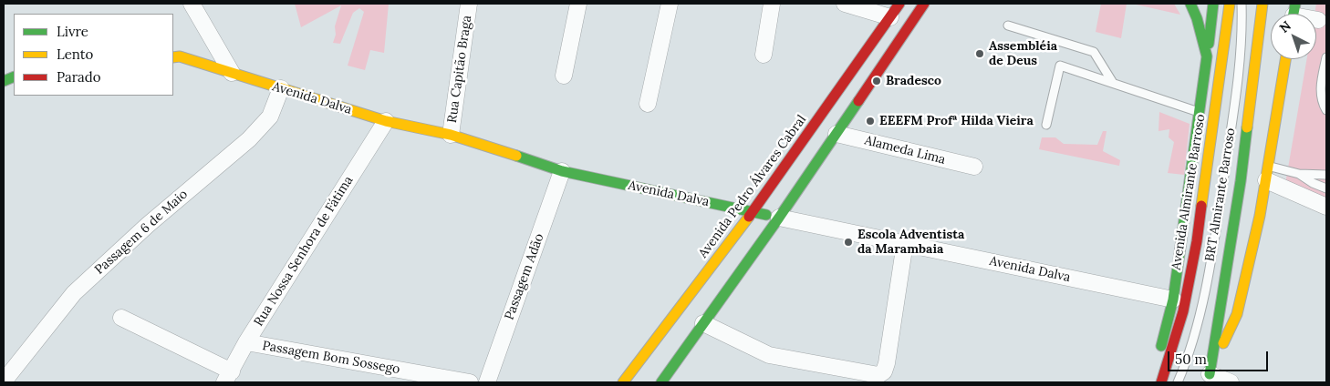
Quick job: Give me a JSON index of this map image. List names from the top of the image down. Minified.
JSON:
{"streets":{"main road":["Avenida Dalva","Avenida Pedro Álvares Cabral","Avenida Almirante Barroso"],"street":["Rua Capitão Braga","Alameda Lima","Passagem 6 de Maio","Rua Nossa Senhora de Fátima","Passagem Adão","Passagem Bom Sossego"],"lane":["BRT Almirante Barroso"]},"crossings":[["Rua Capitão Braga","Avenida Dalva"],["Avenida Dalva","Avenida Pedro Álvares Cabral"],["Avenida Dalva","Passagem 6 de Maio"],["Avenida Dalva","Rua Nossa Senhora de Fátima"],["Avenida Dalva","Passagem Adão"],["Rua Nossa Senhora de Fátima","Passagem Bom Sossego"]],"places":["Assembléia de Deus","Bradesco","EEEFM Profª Hilda Vieira","Escola Adventista da Marambaia"],"legend":["Livre","Lento","Parado"],"scale_bar":"50 m","north":"top left"}
